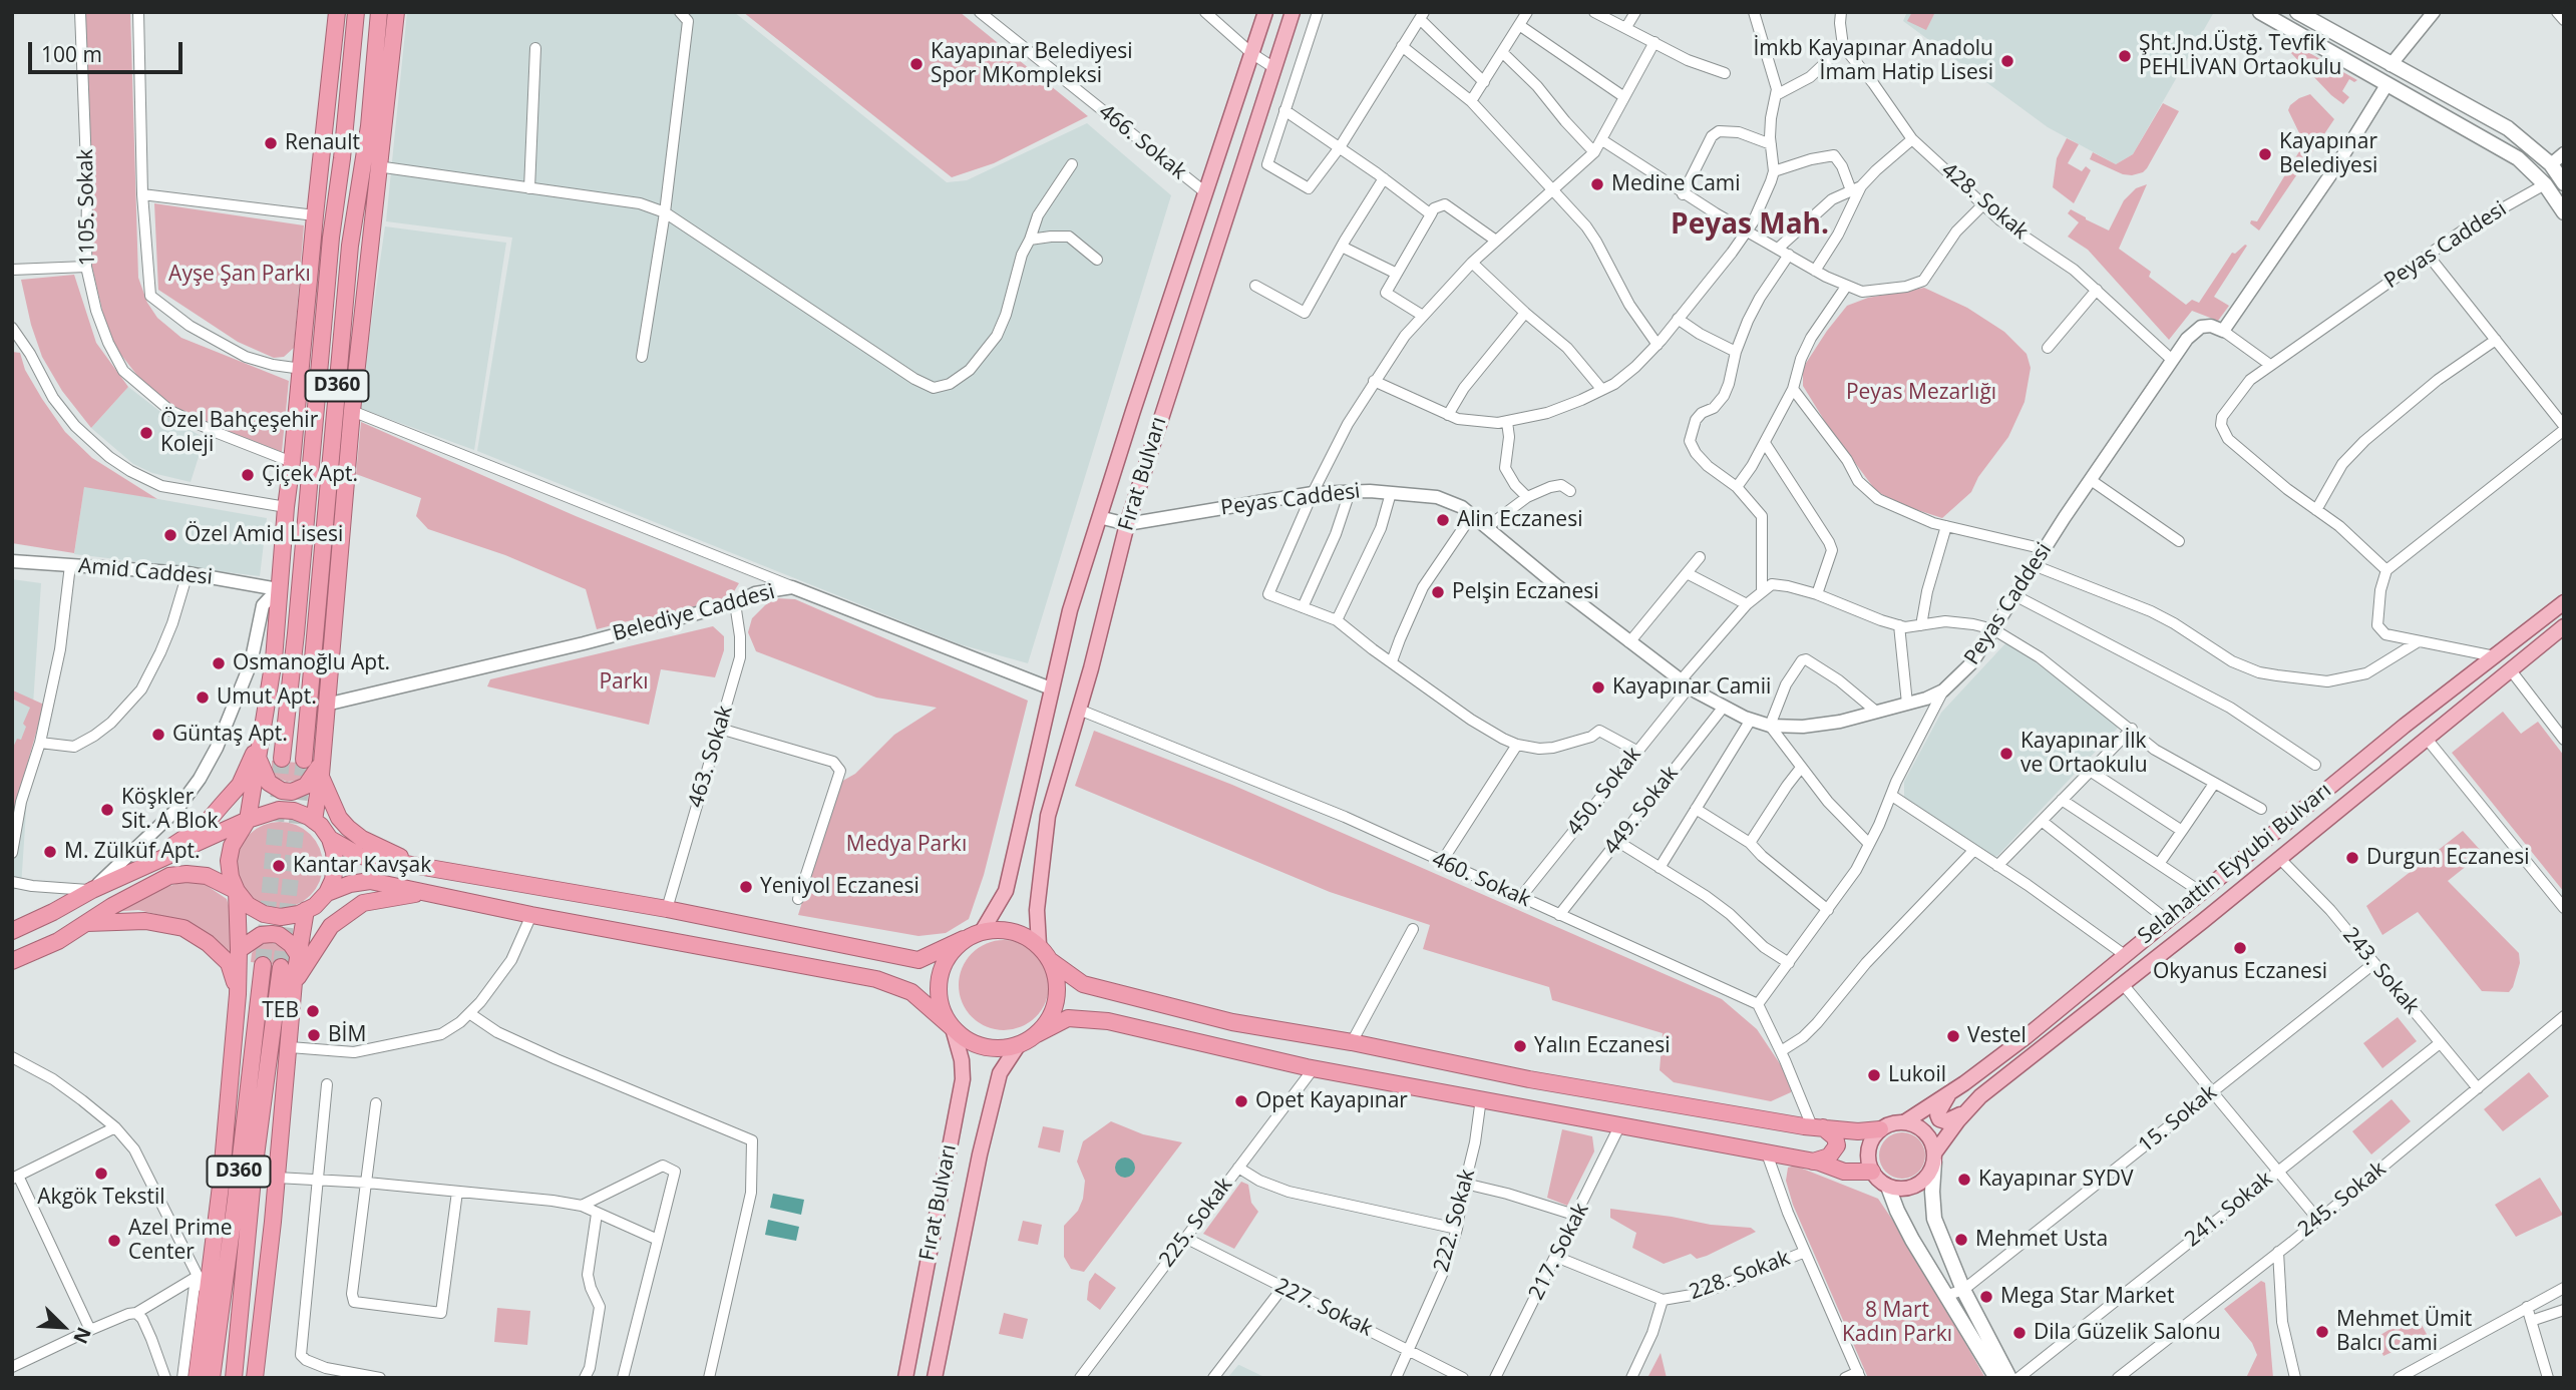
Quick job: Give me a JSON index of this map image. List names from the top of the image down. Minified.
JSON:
{"streets":{"highway":["D360"],"main road":["Fırat Bulvarı","Selahattin Eyyubi Bulvarı"],"street":["466. Sokak","428. Sokak","1105. Sokak","Peyas Caddesi","Amid Caddesi","Belediye Caddesi","463. Sokak","450. Sokak","449. Sokak","460. Sokak","243. Sokak","15. Sokak","245. Sokak","241. Sokak","222. Sokak","225. Sokak","217. Sokak","228. Sokak","227. Sokak"]},"crossings":[["466. Sokak","Fırat Bulvarı"],["428. Sokak","Peyas Caddesi"],["Peyas Caddesi","Fırat Bulvarı"],["Peyas Caddesi","450. Sokak"],["Peyas Caddesi","449. Sokak"],["Fırat Bulvarı","Belediye Caddesi"],["Fırat Bulvarı","460. Sokak"],["Belediye Caddesi","463. Sokak"],["450. Sokak","460. Sokak"],["449. Sokak","460. Sokak"],["Selahattin Eyyubi Bulvarı","243. Sokak"],["243. Sokak","15. Sokak"],["243. Sokak","245. Sokak"],["243. Sokak","241. Sokak"],["222. Sokak","227. Sokak"],["225. Sokak","227. Sokak"],["217. Sokak","228. Sokak"]],"districts":["Peyas Mah."],"parks":["Ayşe Şan Parkı","Peyas Mezarlığı","Parkı","Medya Parkı","8 Mart Kadın Parkı"],"places":["Şht.Jnd.Üstğ. Tevfik PEHLİVAN Ortaokulu","İmkb Kayapınar Anadolu İmam Hatip Lisesi","Kayapınar Belediyesi Spor MKompleksi","Renault","Kayapınar Belediyesi","Medine Cami","Özel Bahçeşehir Koleji","Çiçek Apt.","Alin Eczanesi","Özel Amid Lisesi","Pelşin Eczanesi","Osmanoğlu Apt.","Kayapınar Camii","Umut Apt.","Güntaş Apt.","Kayapınar İlk ve Ortaokulu","Köşkler Sit. A Blok","M. Zülküf Apt.","Durgun Eczanesi","Kantar Kavşak","Yeniyol Eczanesi","Okyanus Eczanesi","TEB","BİM","Vestel","Yalın Eczanesi","Lukoil","Opet Kayapınar","Akgök Tekstil","Kayapınar SYDV","Mehmet Usta","Azel Prime Center","Mega Star Market","Mehmet Ümit Balcı Cami","Dila Güzelik Salonu"],"scale_bar":"100 m","north":"bottom right"}
